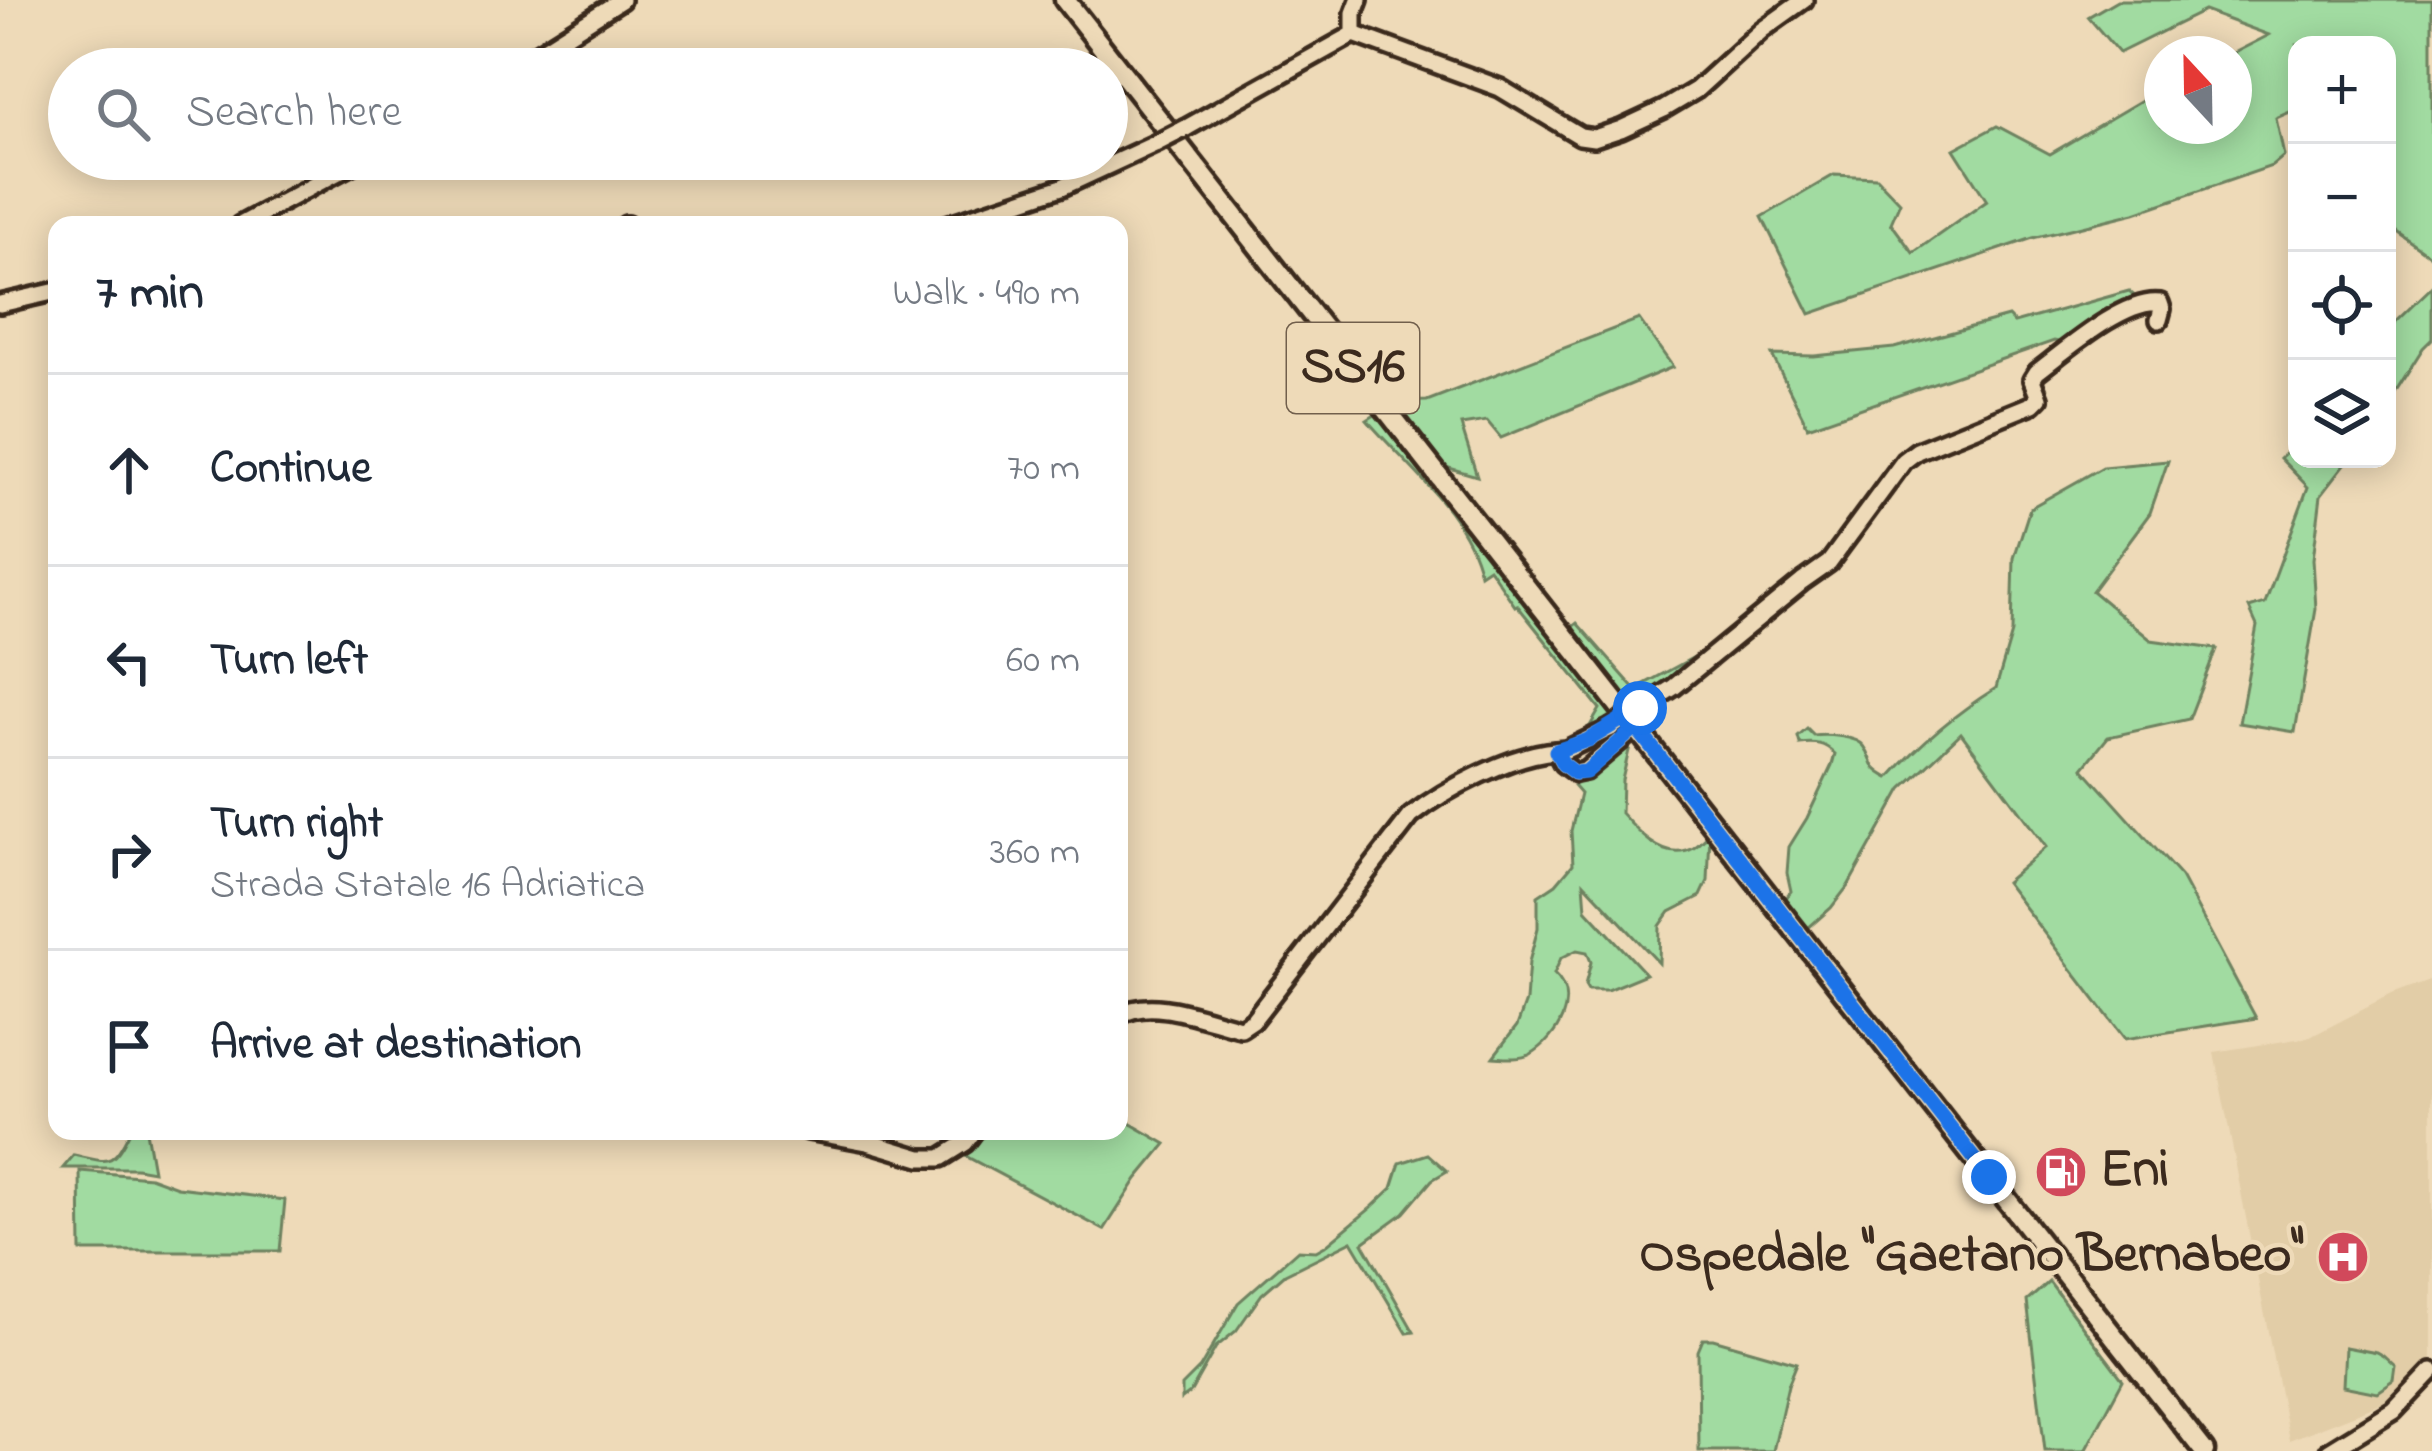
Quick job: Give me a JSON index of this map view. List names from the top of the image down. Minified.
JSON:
{"streets":{"main road":["SS16"]},"places":{"fuel station":["Eni"],"hospital":["Ospedale \"Gaetano Bernabeo\""]},"north":"top","page":{"map_buttons":["+","−"],"search":"Search here","heading":["7 min","Walk · 490 m"],"list":[["Continue","70 m"],["Turn left","60 m"],["Turn right","Strada Statale 16 Adriatica","360 m"],"Arrive at destination"]}}
